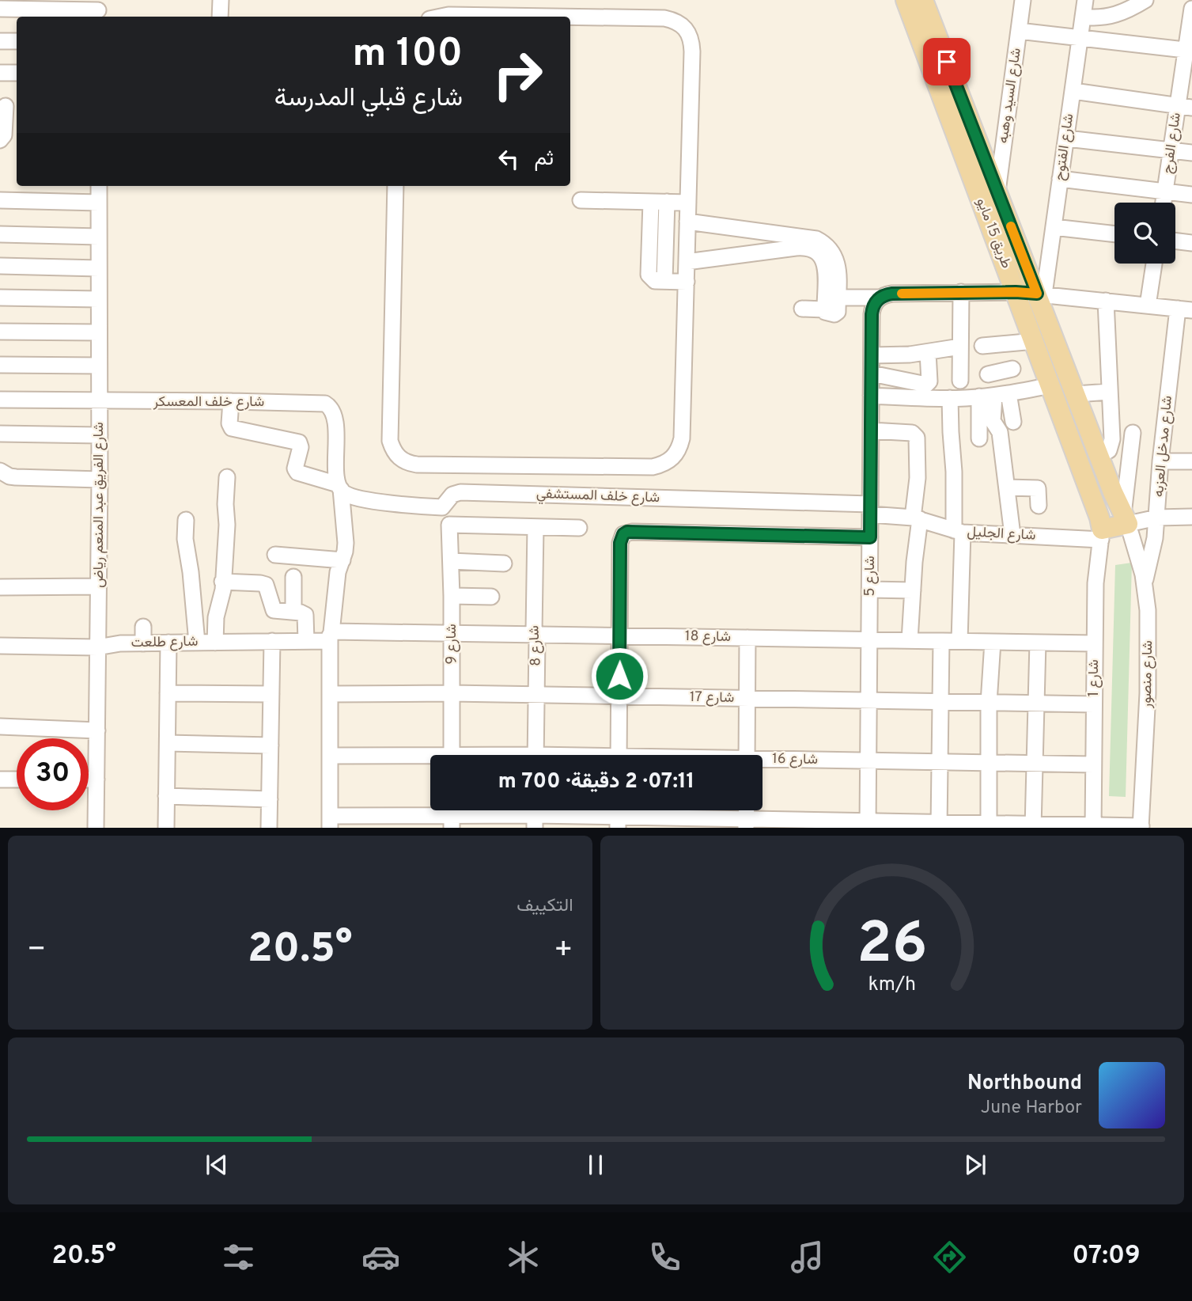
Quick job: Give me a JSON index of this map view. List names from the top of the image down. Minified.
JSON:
{"streets":{"main road":["طريق 15 مايو"],"street":["شارع السيد وهبه","شارع الفرج","شارع الفتوح","شارع خلف المعسكر","شارع مدخل العزبه","شارع خلف المستشفي","شارع الفريق عبد المنعم رياض","شارع الجليل","شارع 5","شارع 18","شارع طلعت","شارع 9","شارع 8","شارع منصور","شارع 1","شارع 17","شارع 16"]},"crossings":[["شارع السيد وهبه","طريق 15 مايو"],["شارع الفتوح","طريق 15 مايو"],["طريق 15 مايو","شارع الجليل"],["طريق 15 مايو","شارع منصور"],["طريق 15 مايو","شارع 1"],["شارع خلف المعسكر","شارع خلف المستشفي"],["شارع خلف المعسكر","شارع الفريق عبد المنعم رياض"],["شارع مدخل العزبه","شارع منصور"],["شارع خلف المستشفي","شارع الجليل"],["شارع خلف المستشفي","شارع 5"],["شارع الفريق عبد المنعم رياض","شارع طلعت"],["شارع الجليل","شارع 5"],["شارع الجليل","شارع 1"],["شارع 5","شارع 18"],["شارع 5","شارع 17"],["شارع 5","شارع 16"],["شارع 18","شارع طلعت"],["شارع 18","شارع 9"],["شارع 18","شارع 8"],["شارع 18","شارع 1"],["شارع 9","شارع 8"],["شارع 9","شارع 17"],["شارع 8","شارع 17"],["شارع 1","شارع 17"],["شارع 1","شارع 16"]],"page":{"turn":["100 m","شارع قبلي المدرسة"],"then":"ثم","limit":"30","trip":"07:11 · 2 دقيقة · 700 m","tile":"التكييف","heat":["−","20.5°","+"],"song":["Northbound","June Harbor"],"tabs":["07:09","20.5°"],"gauge":["26","km/h"]}}
